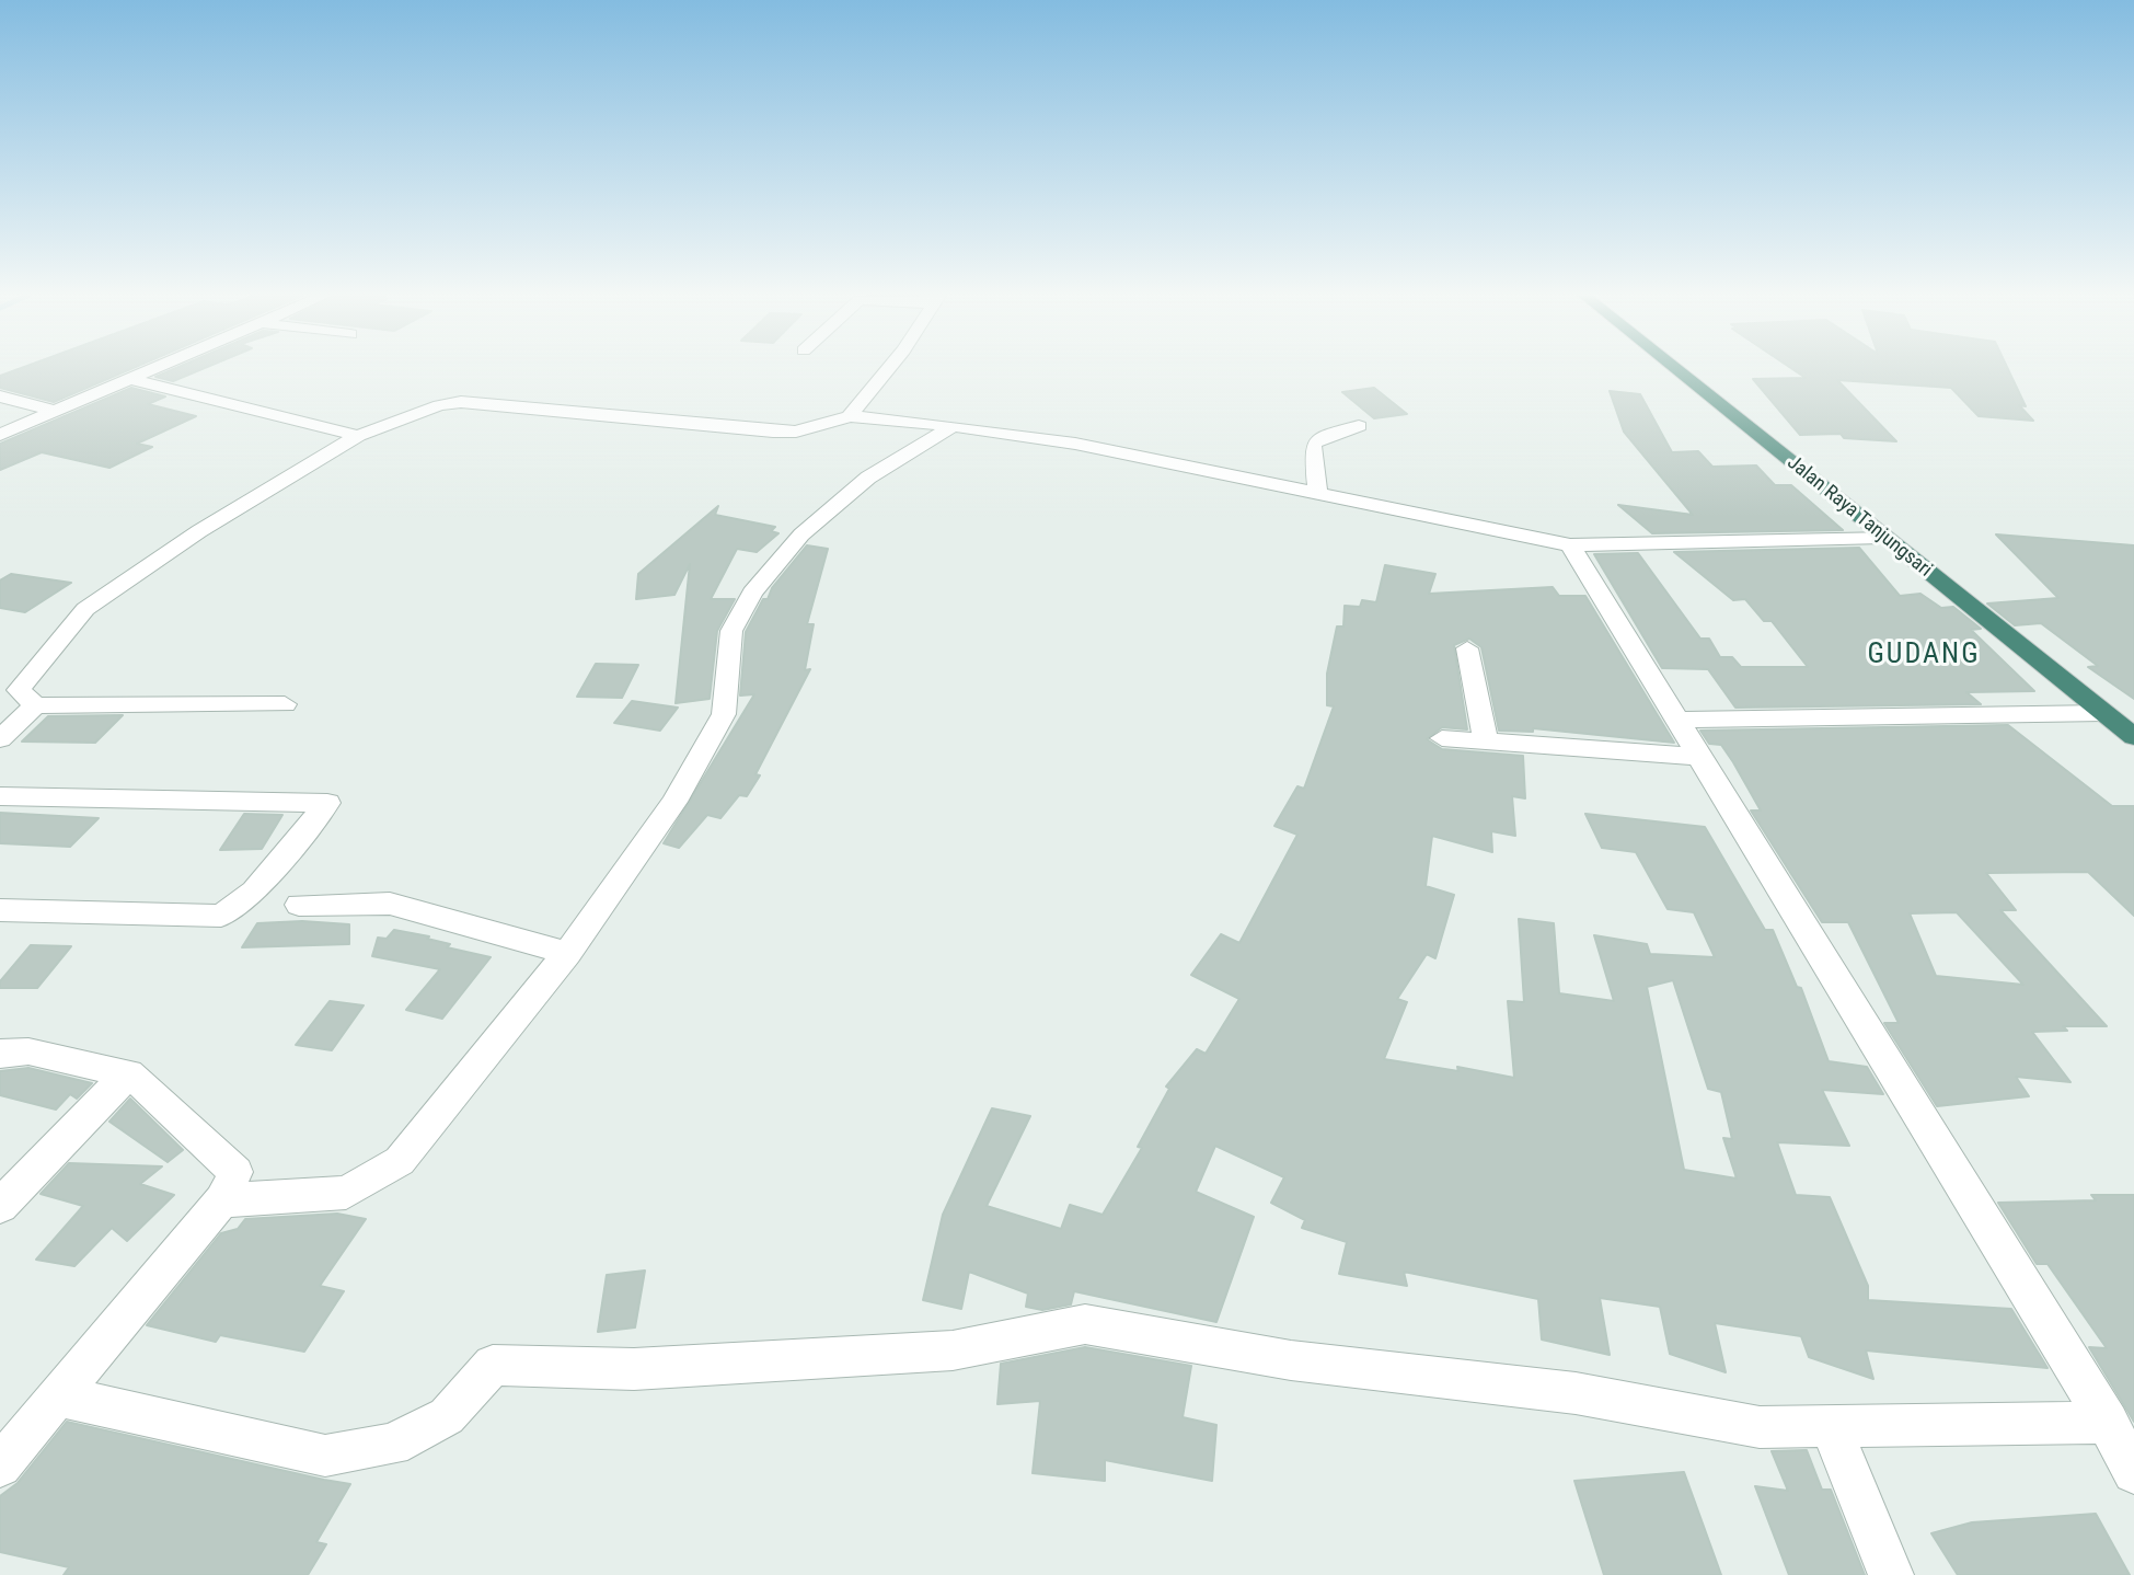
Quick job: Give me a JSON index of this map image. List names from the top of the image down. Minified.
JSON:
{"streets":{"highway":["Jalan Raya Tanjungsari"]},"districts":["GUDANG"]}
